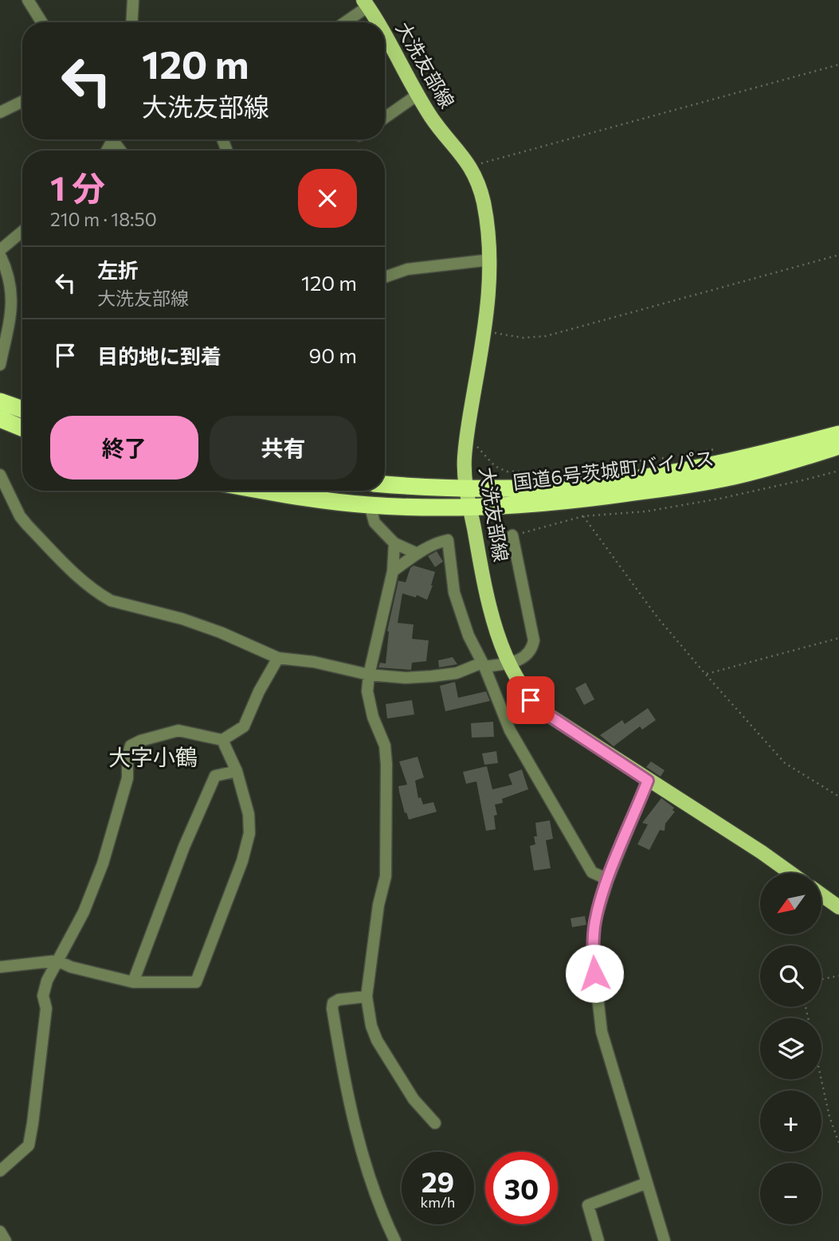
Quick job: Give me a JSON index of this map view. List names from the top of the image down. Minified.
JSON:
{"streets":{"highway":["国道6号茨城町バイパス"],"main road":["大洗友部線"]},"crossings":[["大洗友部線","国道6号茨城町バイパス"]],"districts":["大字小鶴"],"north":"bottom left","page":{"turn":["120 m","大洗友部線"],"heading":["1 分","210 m · 18:50"],"list":[{"name":"左折","note":"大洗友部線","value":"120 m"},{"name":"目的地に到着","value":"90 m"}],"buttons":["終了","共有"],"map_buttons":["+","−"],"speed":"29 km/h","limit":"30"}}
